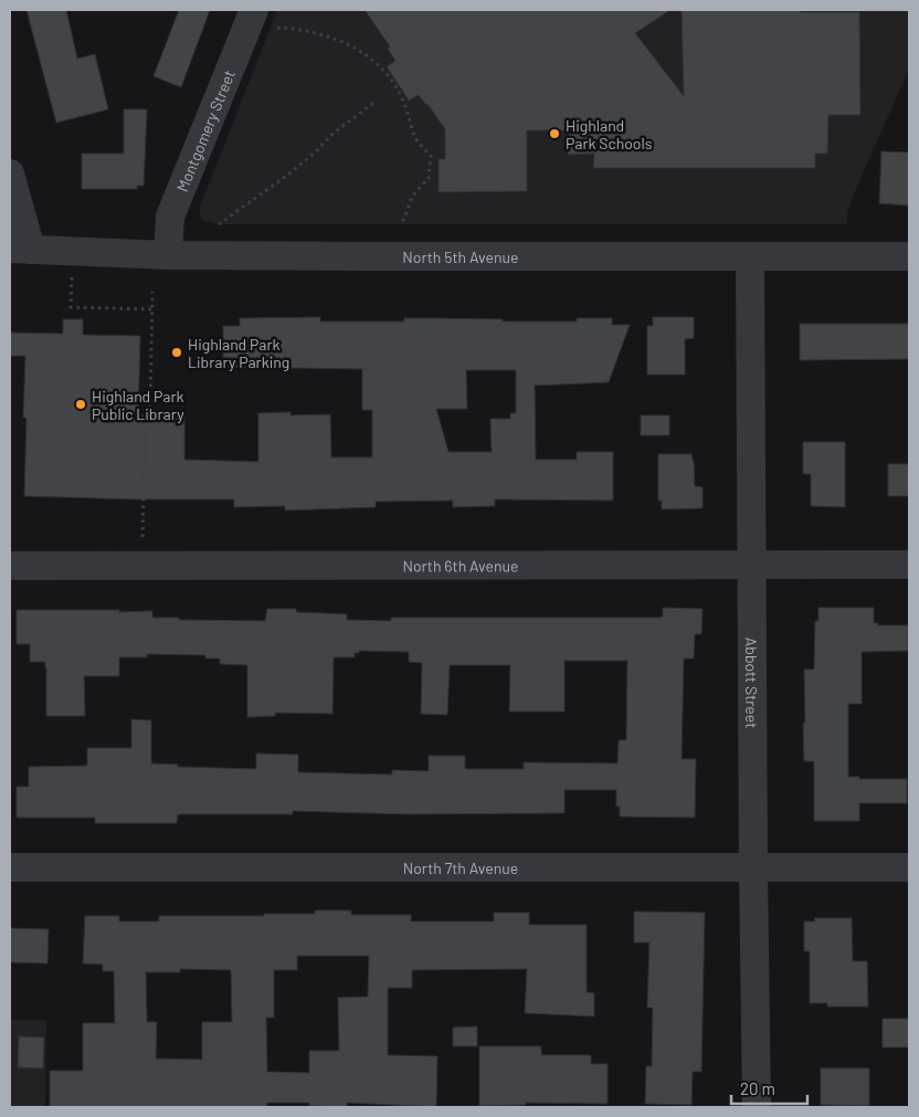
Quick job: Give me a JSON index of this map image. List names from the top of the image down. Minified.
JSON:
{"streets":{"street":["Montgomery Street","North 5th Avenue","North 6th Avenue","Abbott Street","North 7th Avenue"]},"crossings":[["Montgomery Street","North 5th Avenue"],["North 5th Avenue","Abbott Street"],["North 6th Avenue","Abbott Street"],["Abbott Street","North 7th Avenue"]],"places":["Highland Park Schools","Highland Park Library Parking","Highland Park Public Library"],"scale_bar":"20 m"}
